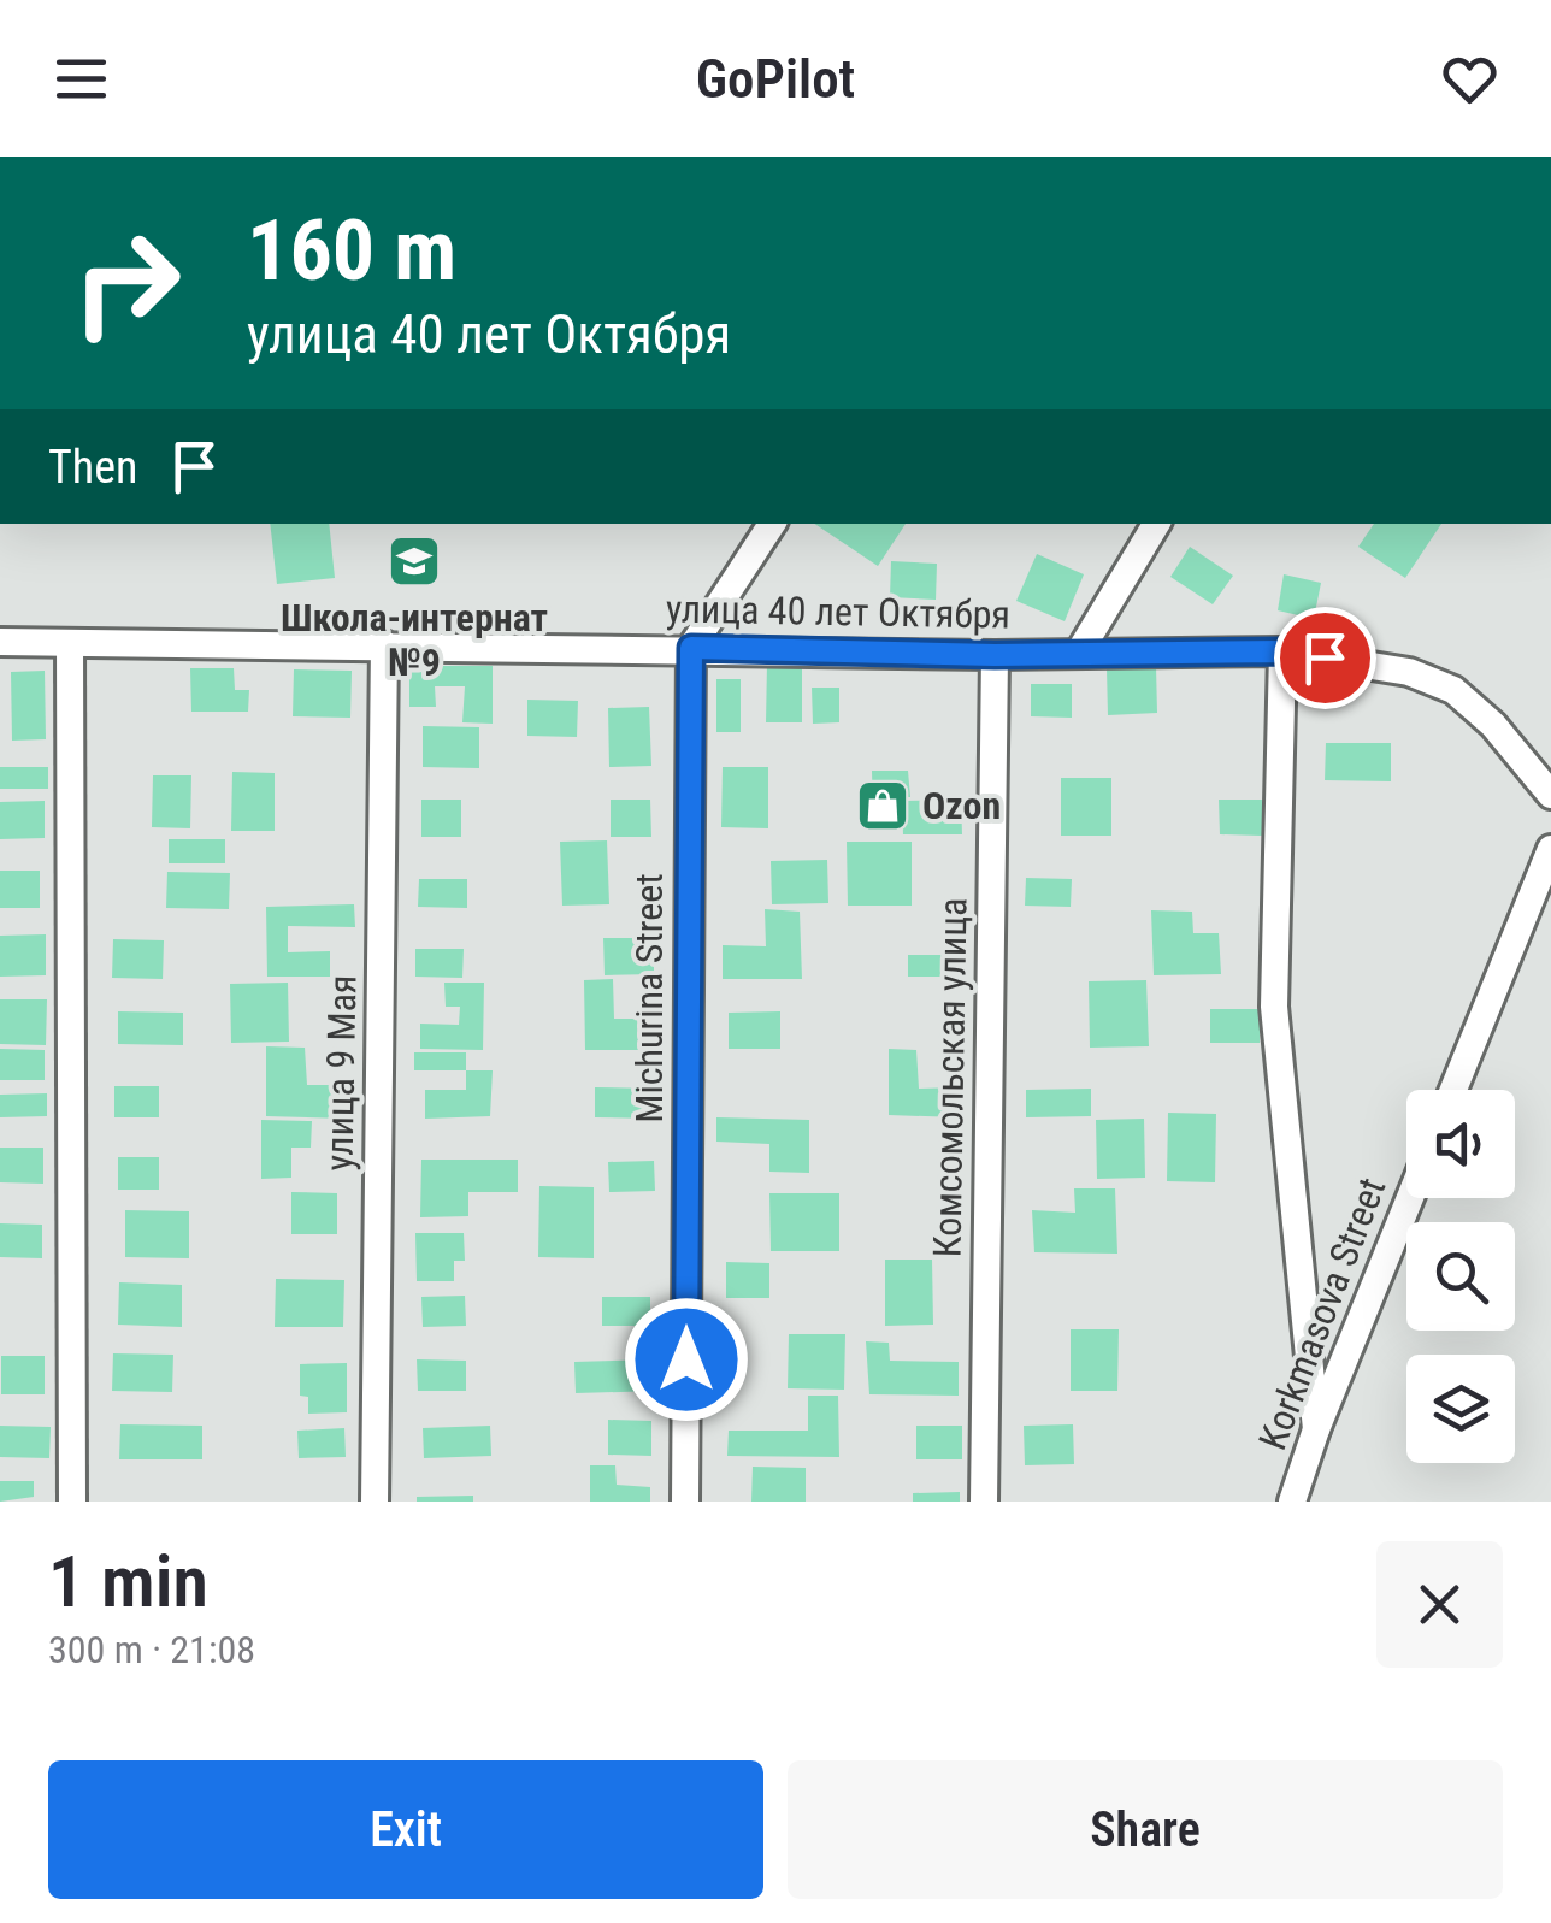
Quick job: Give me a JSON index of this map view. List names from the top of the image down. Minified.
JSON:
{"streets":{"street":["улица 40 лет Октября","Michurina Street","улица 9 Мая","Комсомольская улица","Korkmasova Street"]},"crossings":[["улица 40 лет Октября","Michurina Street"],["улица 40 лет Октября","улица 9 Мая"],["улица 40 лет Октября","Комсомольская улица"]],"places":{"school or university":["Школа-интернат №9"],"shop":["Ozon"]},"page":{"header":"GoPilot","turn":["160 m","улица 40 лет Октября"],"then":"Then","heading":["1 min","300 m · 21:08"],"buttons":["Exit","Share"]}}
